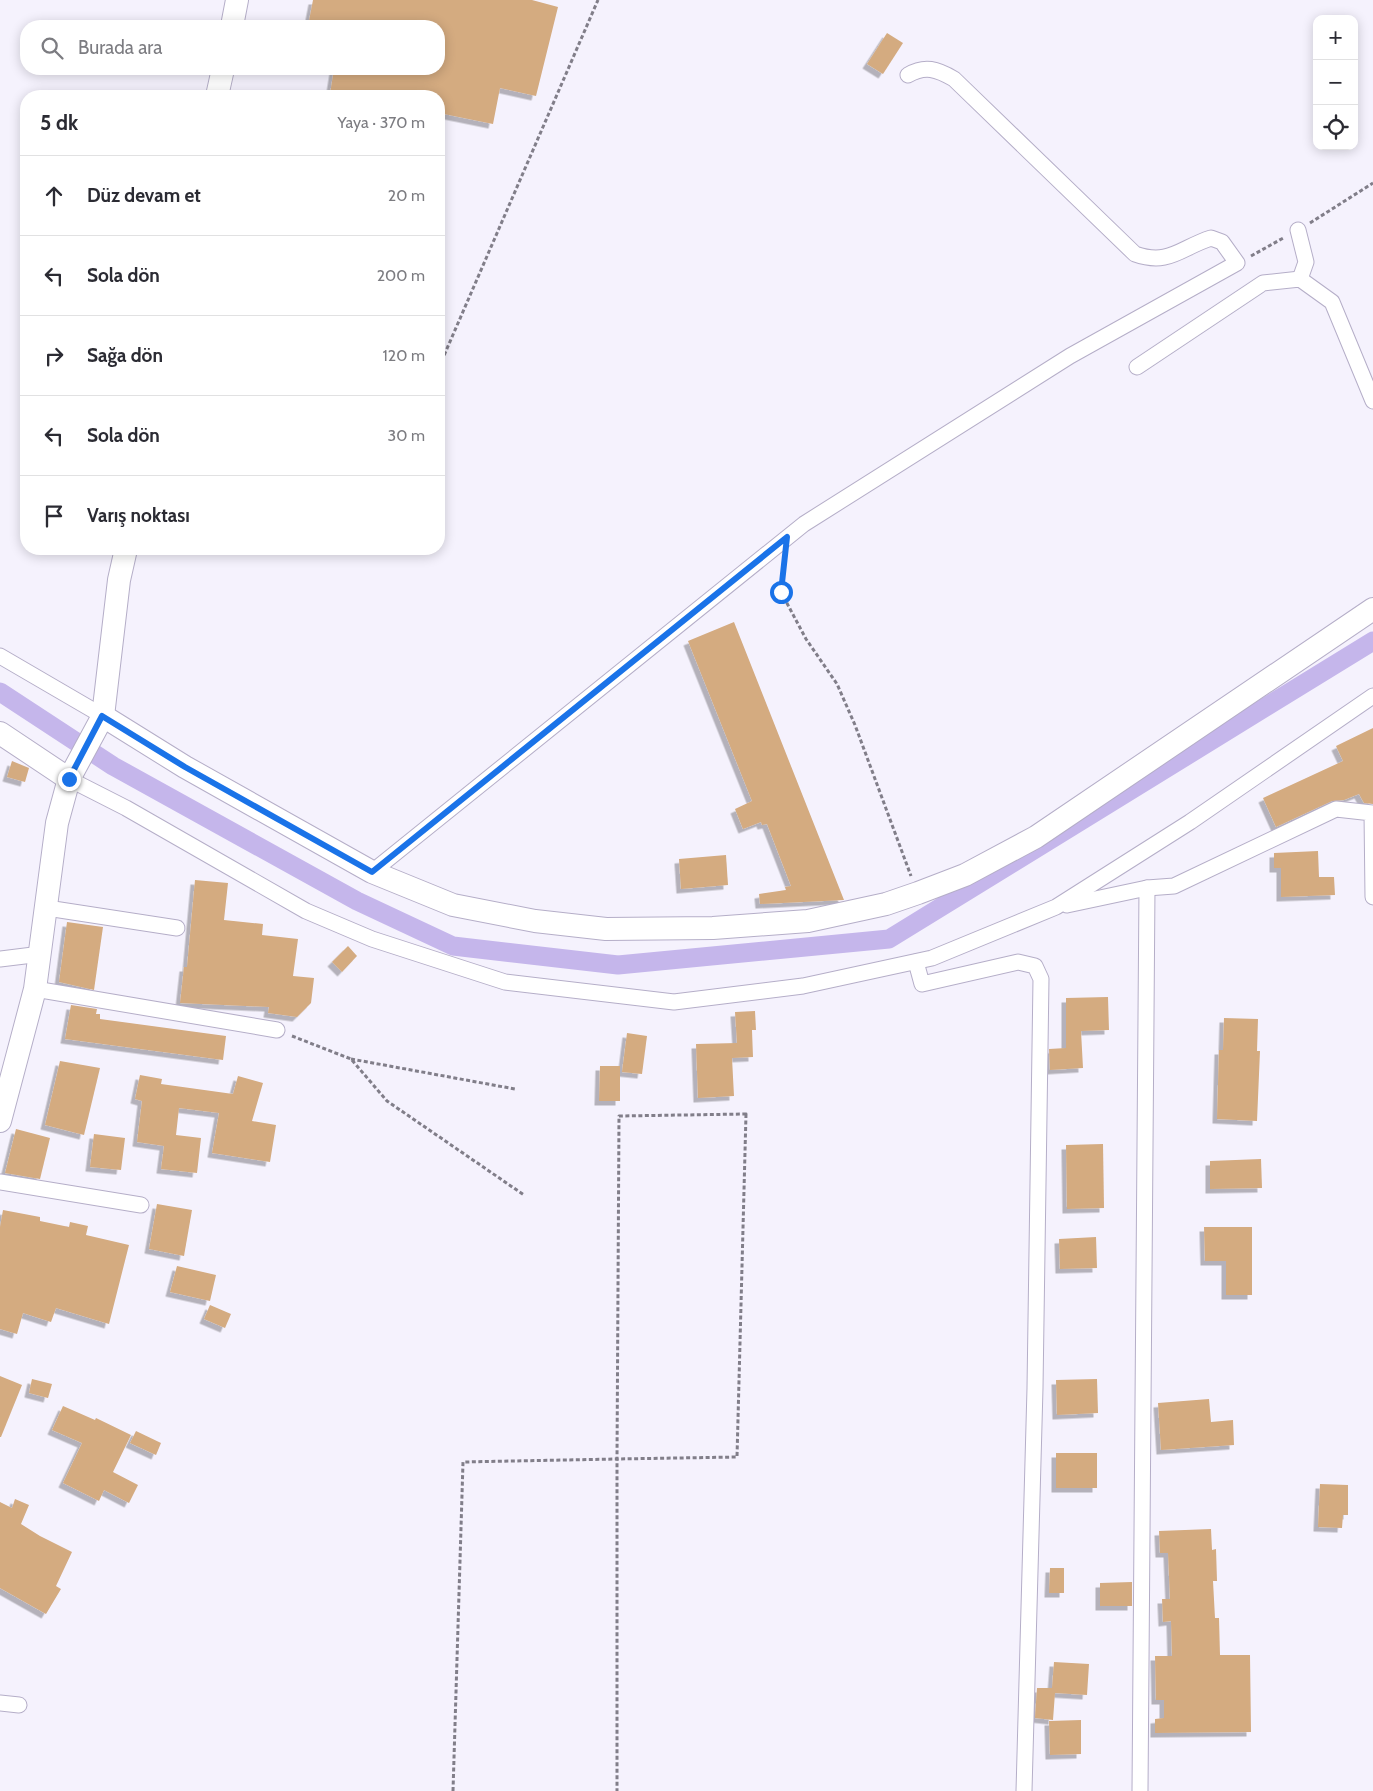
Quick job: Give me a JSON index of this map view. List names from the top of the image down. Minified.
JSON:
{"page":{"map_buttons":["+","−"],"search":"Burada ara","heading":["5 dk","Yaya · 370 m"],"list":[["Düz devam et","20 m"],["Sola dön","200 m"],["Sağa dön","120 m"],["Sola dön","30 m"],"Varış noktası"]}}
